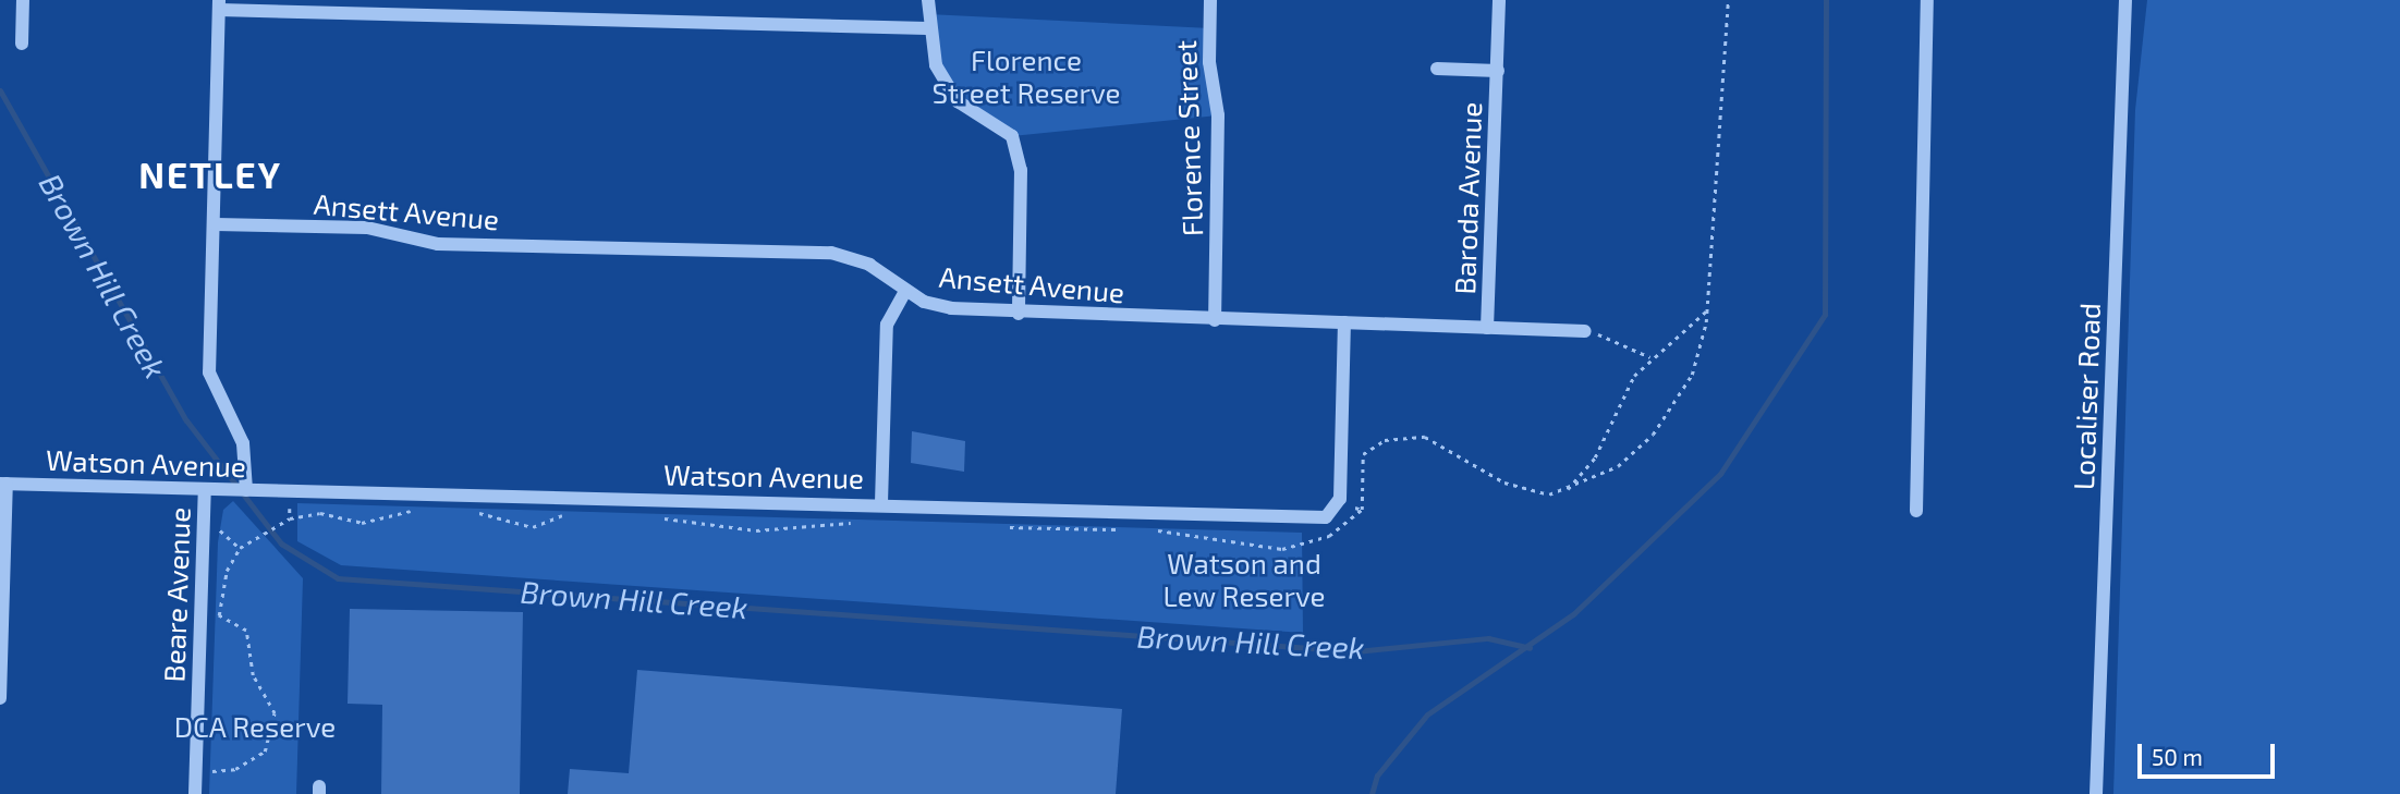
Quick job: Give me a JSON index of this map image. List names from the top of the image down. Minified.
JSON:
{"streets":{"street":["Florence Street","Baroda Avenue","Ansett Avenue","Localiser Road","Watson Avenue","Beare Avenue"]},"crossings":[["Florence Street","Ansett Avenue"],["Baroda Avenue","Ansett Avenue"],["Watson Avenue","Beare Avenue"]],"districts":["NETLEY"],"water":["Brown Hill Creek"],"parks":["Florence Street Reserve","Watson and Lew Reserve","DCA Reserve"],"scale_bar":"50 m"}
